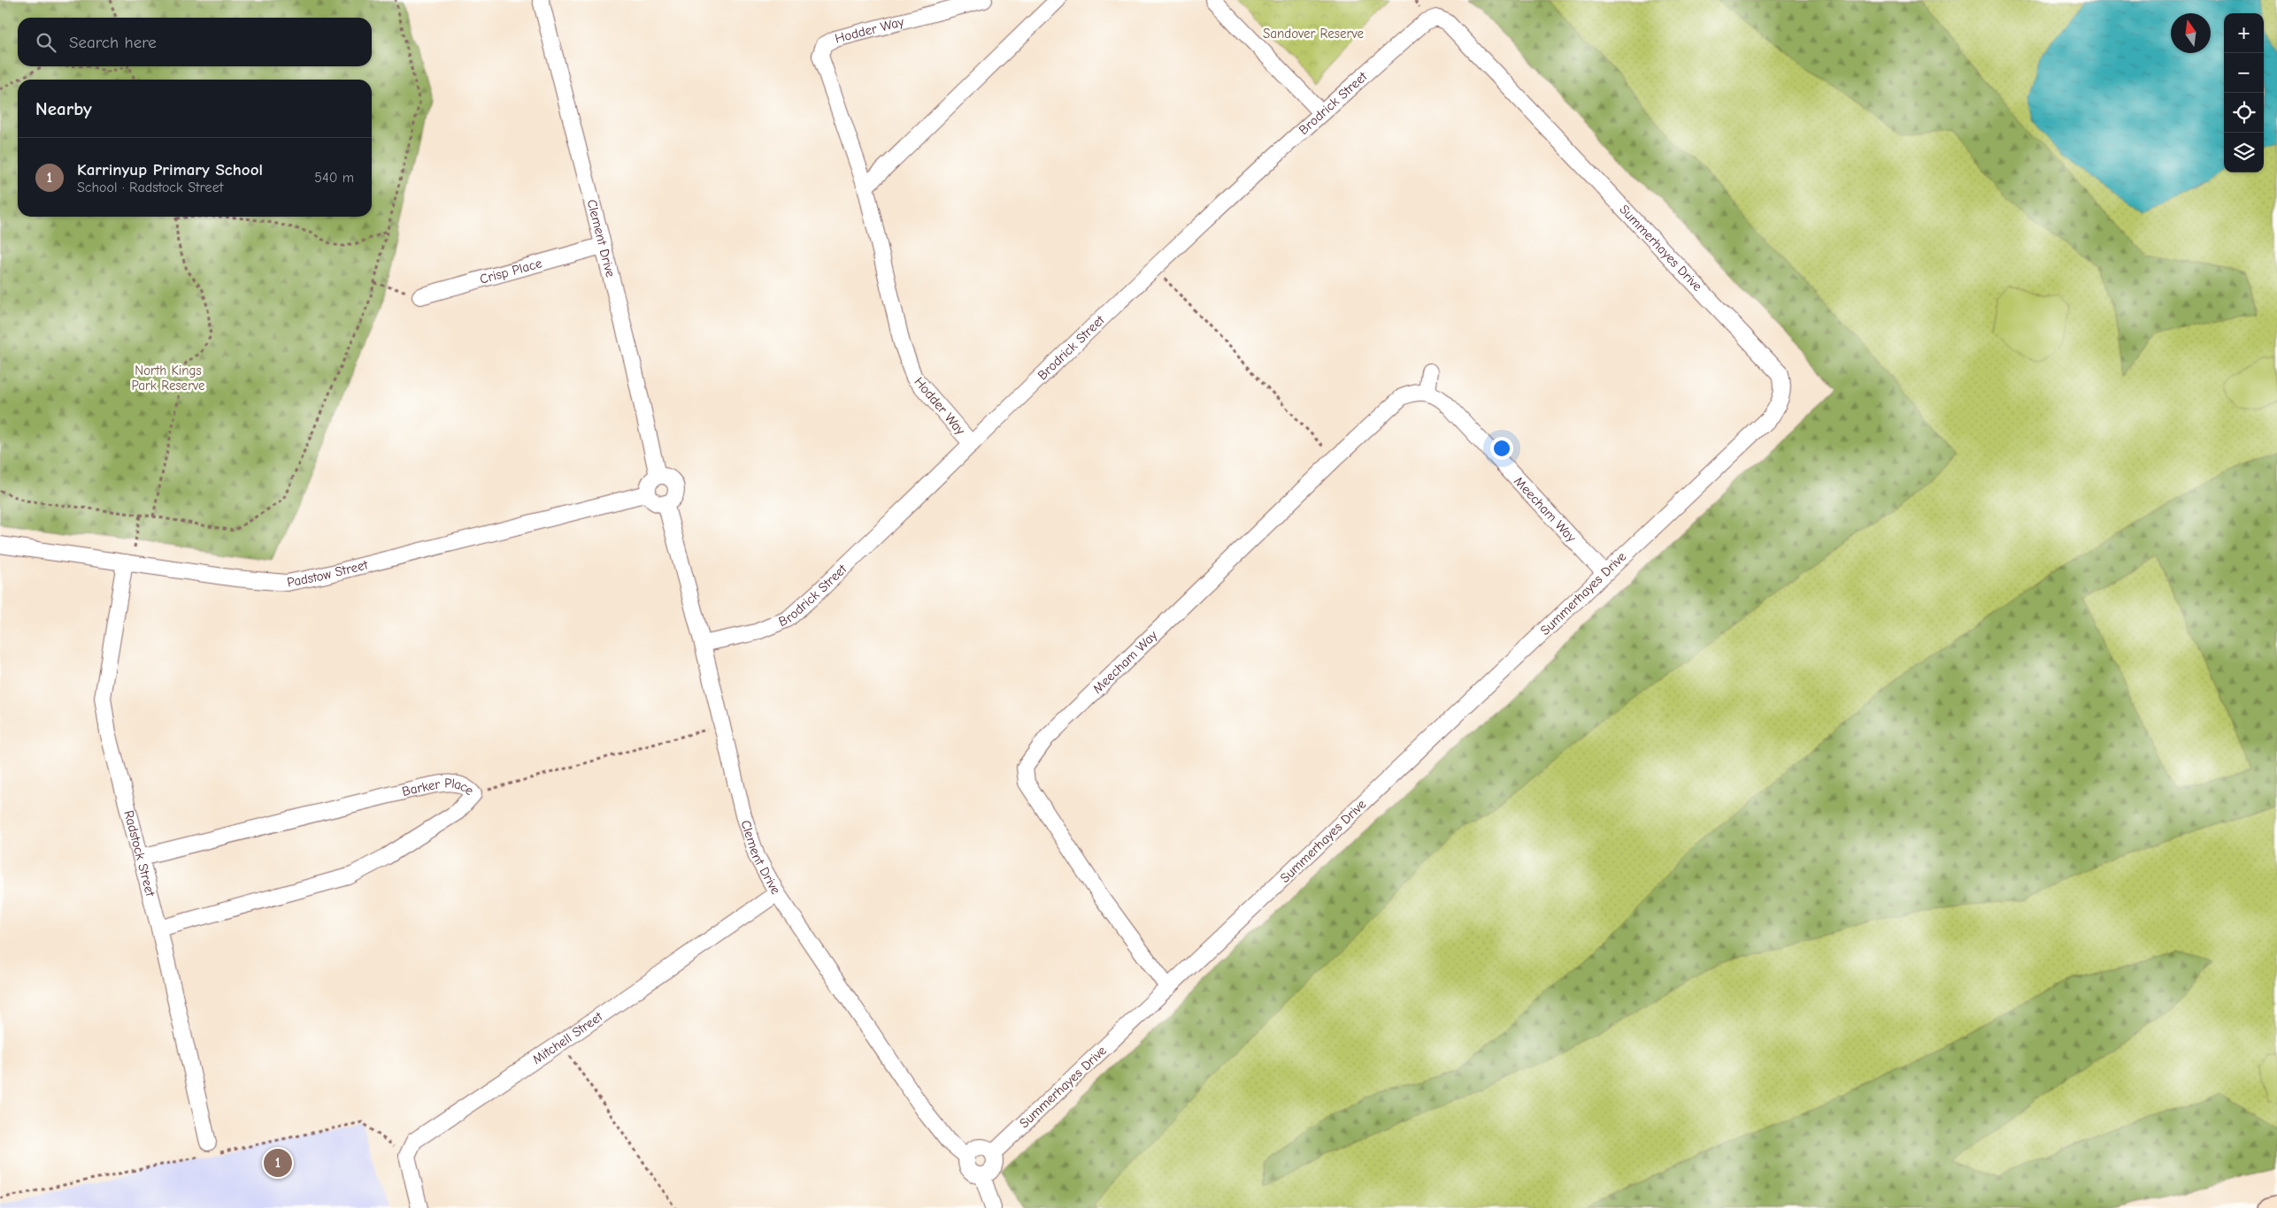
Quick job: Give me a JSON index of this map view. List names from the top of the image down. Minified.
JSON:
{"streets":{"street":["Hodder Way","Brodrick Street","Clement Drive","Summerhayes Drive","Crisp Place","Meecham Way","Padstow Street","Barker Place","Radstock Street","Mitchell Street"]},"crossings":[["Hodder Way","Brodrick Street"],["Brodrick Street","Clement Drive"],["Brodrick Street","Summerhayes Drive"],["Clement Drive","Summerhayes Drive"],["Clement Drive","Crisp Place"],["Clement Drive","Padstow Street"],["Clement Drive","Mitchell Street"],["Summerhayes Drive","Meecham Way"],["Padstow Street","Radstock Street"],["Barker Place","Radstock Street"]],"parks":["Sandover Reserve","North Kings Park Reserve"],"north":"top","page":{"map_buttons":["+","−"],"search":"Search here","heading":"Nearby","list":[{"mark":"1","name":"Karrinyup Primary School","note":"School · Radstock Street","value":"540 m"}],"pins":"1"}}
